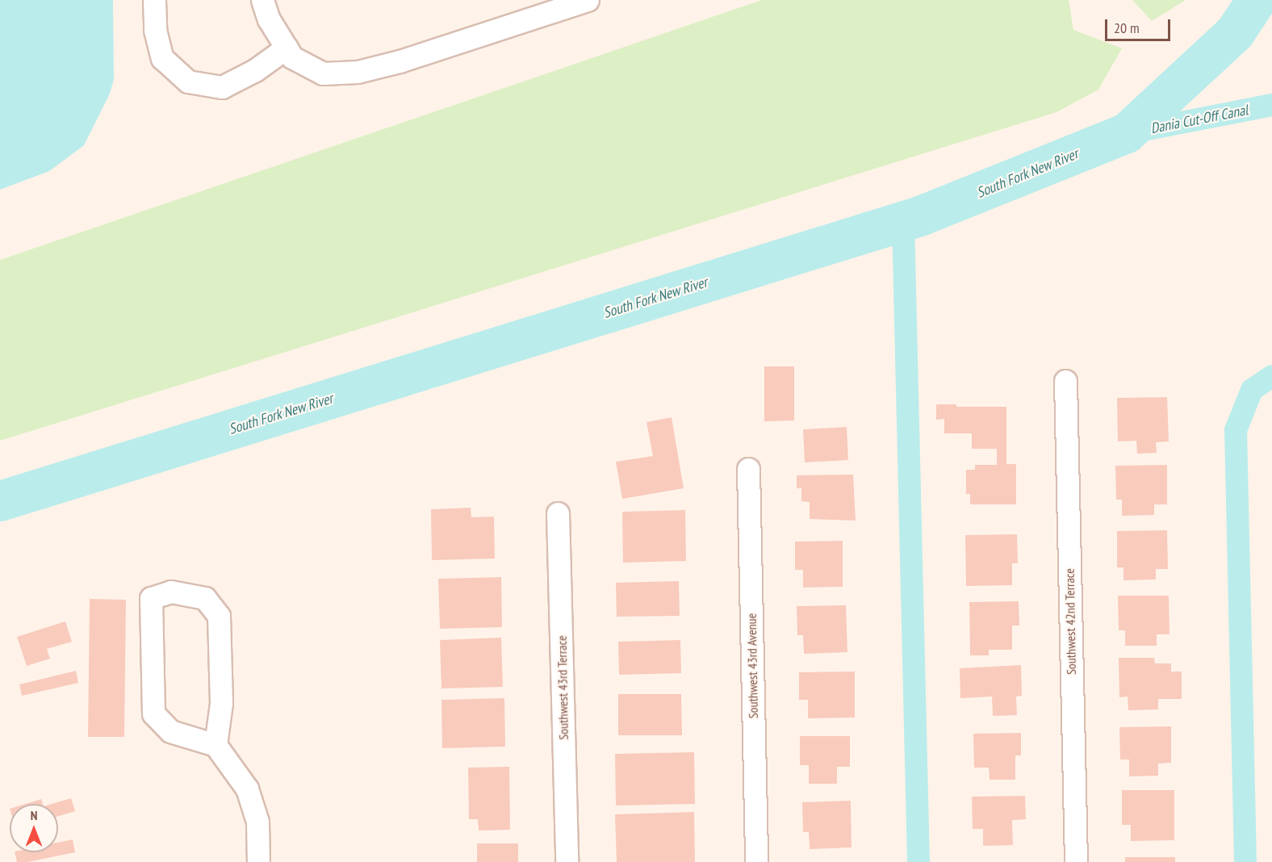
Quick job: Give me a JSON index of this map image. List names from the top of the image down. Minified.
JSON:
{"streets":{"street":["Southwest 42nd Terrace","Southwest 43rd Avenue","Southwest 43rd Terrace"]},"water":["Dania Cut-Off Canal","South Fork New River"],"scale_bar":"20 m","north":"top"}
